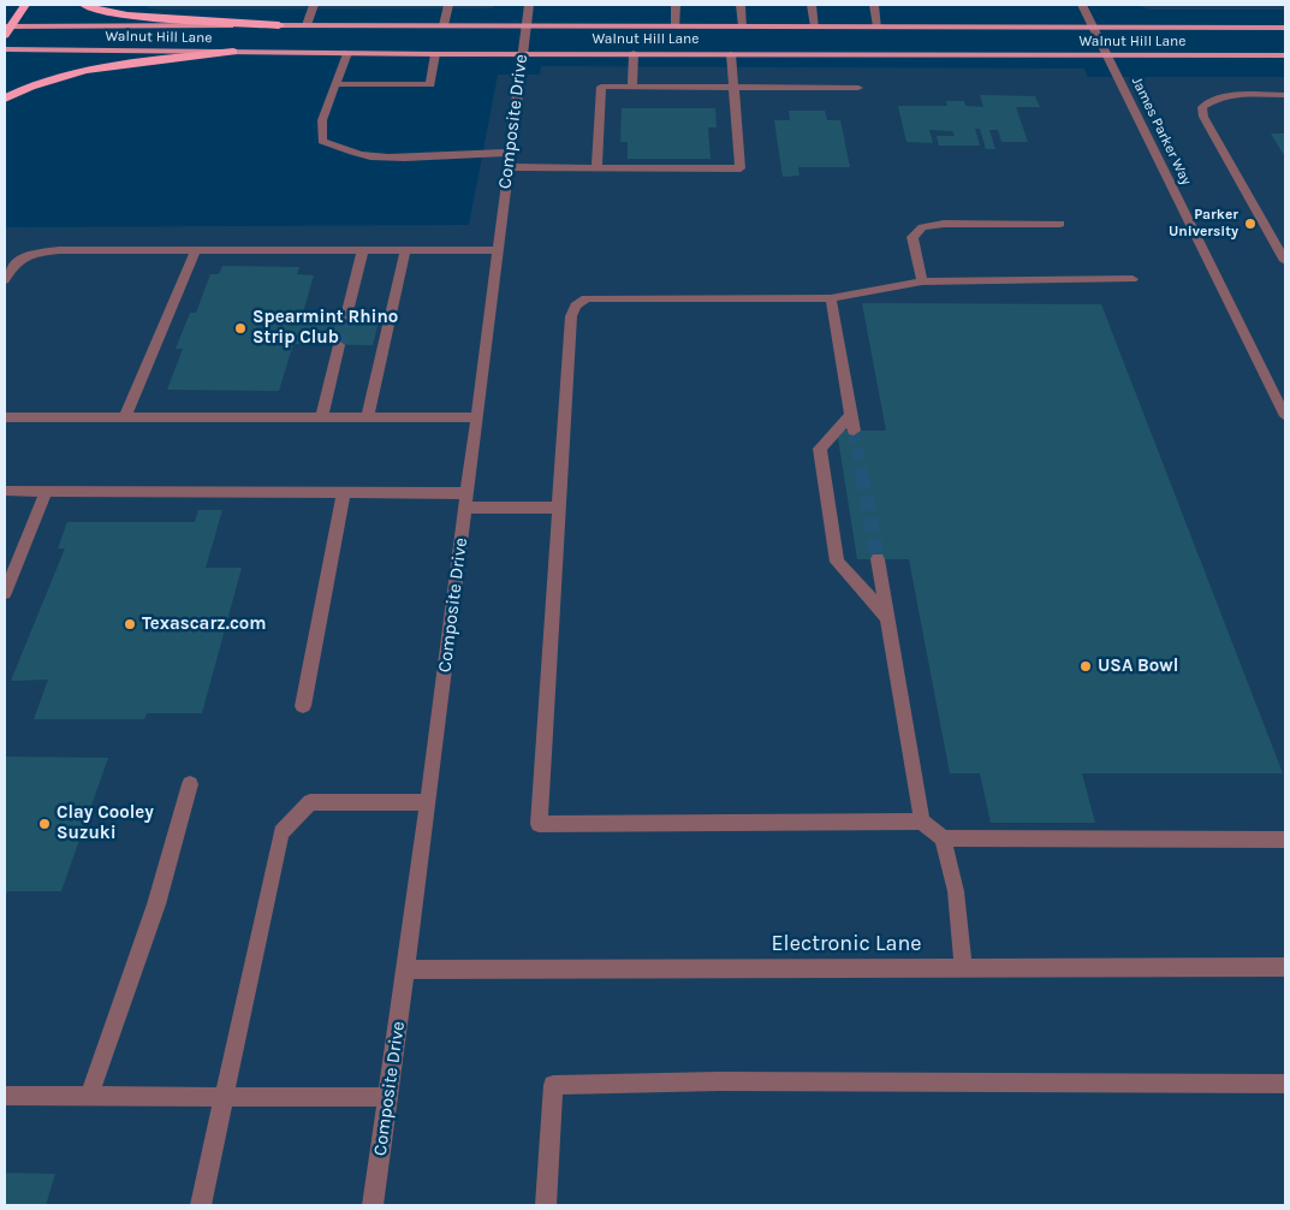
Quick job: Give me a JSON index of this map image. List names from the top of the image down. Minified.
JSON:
{"streets":{"main road":["Walnut Hill Lane"],"street":["Composite Drive","James Parker Way","Electronic Lane"]},"crossings":[["Walnut Hill Lane","Composite Drive"],["Walnut Hill Lane","James Parker Way"],["Composite Drive","Electronic Lane"]],"places":["Parker University","Spearmint Rhino Strip Club","Texascarz.com","USA Bowl","Clay Cooley Suzuki"]}
